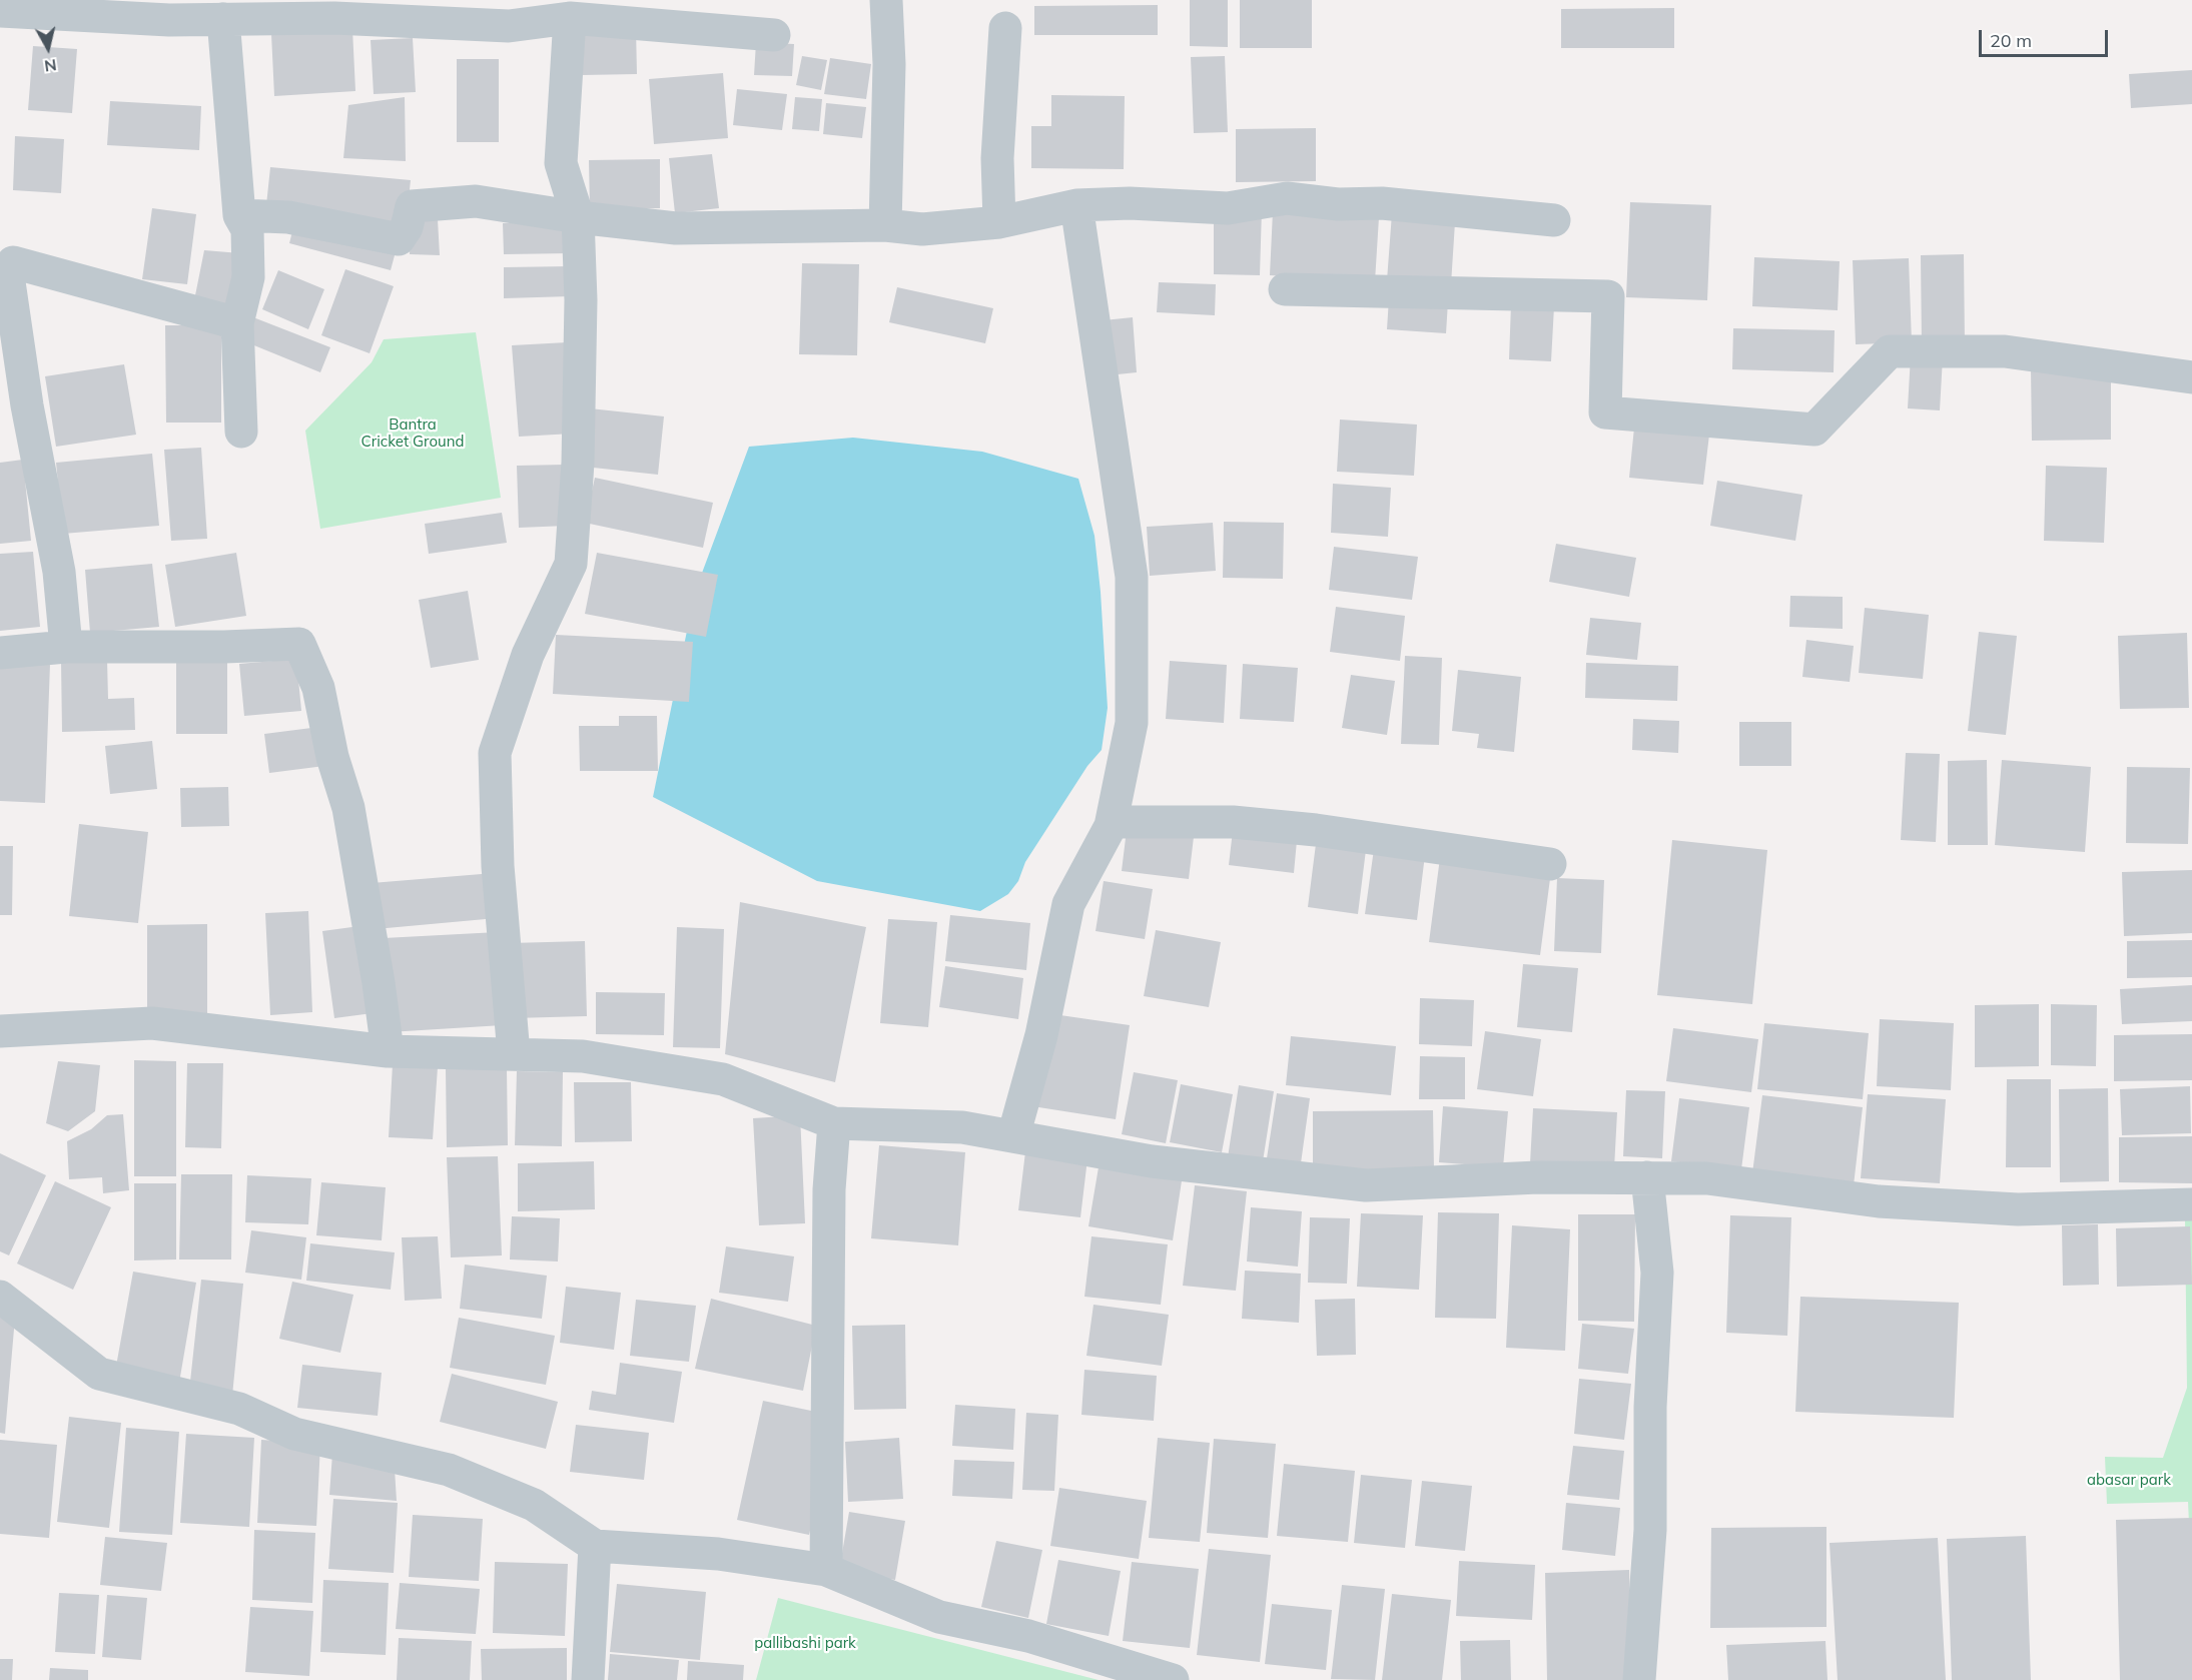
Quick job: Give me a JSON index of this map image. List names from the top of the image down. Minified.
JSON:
{"parks":["Bantra Cricket Ground","abasar park","pallibashi park"],"scale_bar":"20 m","north":"bottom"}
